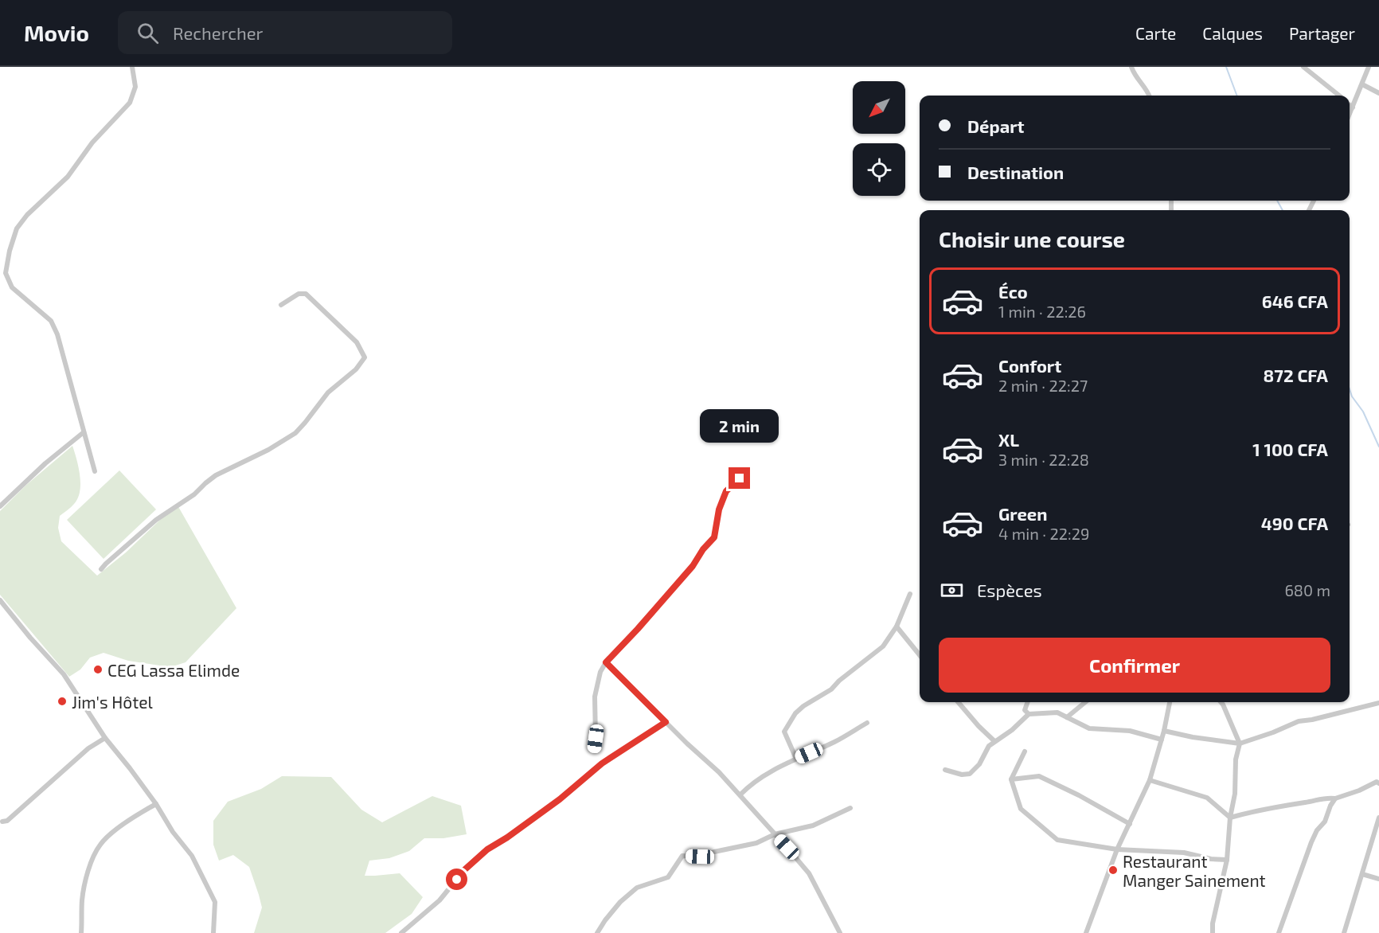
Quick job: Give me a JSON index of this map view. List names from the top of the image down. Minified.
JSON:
{"places":["CEG Lassa Elimde","Jim's Hôtel","Restaurant Manger Sainement"],"north":"bottom left","page":{"header":"Movio","search":"Rechercher","nav":["Carte","Calques","Partager"],"banner":["Départ","Destination"],"heading":"Choisir une course","list":[{"name":"Éco","note":"1 min · 22:26","value":"646 CFA"},{"name":"Confort","note":"2 min · 22:27","value":"872 CFA"},{"name":"XL","note":"3 min · 22:28","value":"1 100 CFA"},{"name":"Green","note":"4 min · 22:29","value":"490 CFA"}],"bubble":"2 min","pay":["Espèces","680 m"],"buttons":"Confirmer"}}
